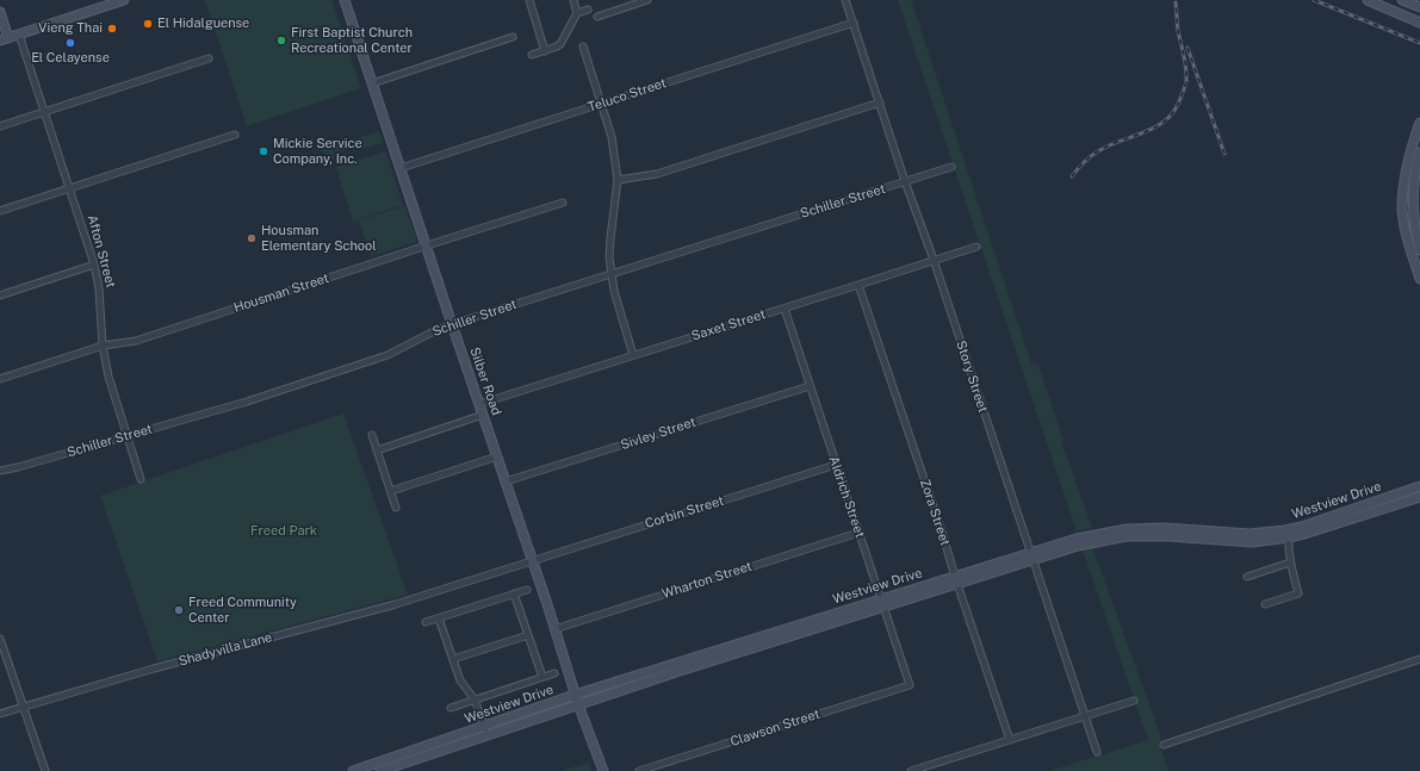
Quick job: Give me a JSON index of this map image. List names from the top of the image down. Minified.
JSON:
{"streets":{"main road":["Silber Road","Westview Drive"],"street":["Teluco Street","Schiller Street","Afton Street","Housman Street","Saxet Street","Story Street","Sivley Street","Aldrich Street","Corbin Street","Zora Street","Wharton Street","Shadyvilla Lane","Clawson Street"]},"crossings":[["Teluco Street","Story Street"],["Teluco Street","Silber Road"],["Schiller Street","Afton Street"],["Schiller Street","Story Street"],["Schiller Street","Silber Road"],["Afton Street","Housman Street"],["Housman Street","Silber Road"],["Saxet Street","Story Street"],["Saxet Street","Silber Road"],["Saxet Street","Aldrich Street"],["Saxet Street","Zora Street"],["Story Street","Westview Drive"],["Silber Road","Sivley Street"],["Silber Road","Westview Drive"],["Silber Road","Corbin Street"],["Silber Road","Wharton Street"],["Silber Road","Shadyvilla Lane"],["Sivley Street","Aldrich Street"],["Aldrich Street","Westview Drive"],["Aldrich Street","Corbin Street"],["Aldrich Street","Wharton Street"],["Aldrich Street","Clawson Street"],["Westview Drive","Zora Street"],["Corbin Street","Shadyvilla Lane"]],"parks":["Freed Park"],"places":["El Hidalguense","Vieng Thai","First Baptist Church Recreational Center","El Celayense","Mickie Service Company, Inc.","Housman Elementary School","Freed Community Center"]}
